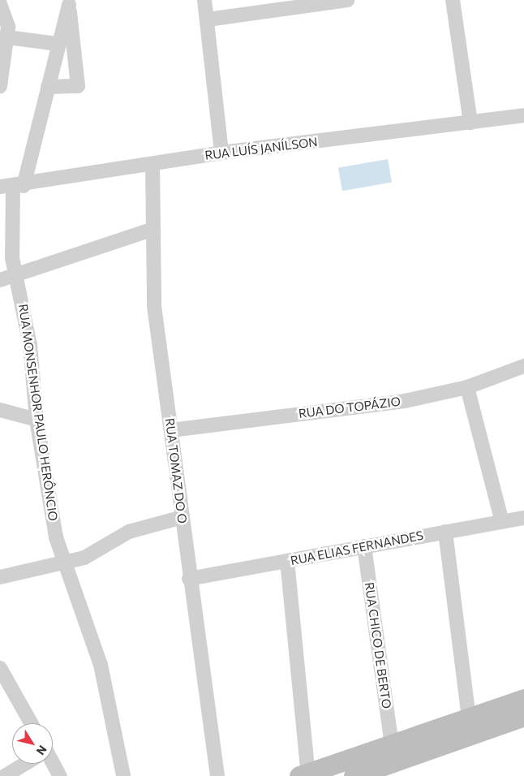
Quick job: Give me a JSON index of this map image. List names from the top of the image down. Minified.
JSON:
{"streets":{"street":["RUA LUÍS JANÍLSON","RUA DO TOPÁZIO","RUA MONSENHOR PAULO HERÔNCIO","RUA TOMAZ DO O","RUA ELIAS FERNANDES","RUA CHICO DE BERTO"]},"crossings":[["RUA LUÍS JANÍLSON","RUA MONSENHOR PAULO HERÔNCIO"],["RUA LUÍS JANÍLSON","RUA TOMAZ DO O"],["RUA DO TOPÁZIO","RUA TOMAZ DO O"],["RUA TOMAZ DO O","RUA ELIAS FERNANDES"],["RUA ELIAS FERNANDES","RUA CHICO DE BERTO"]],"north":"bottom right"}
